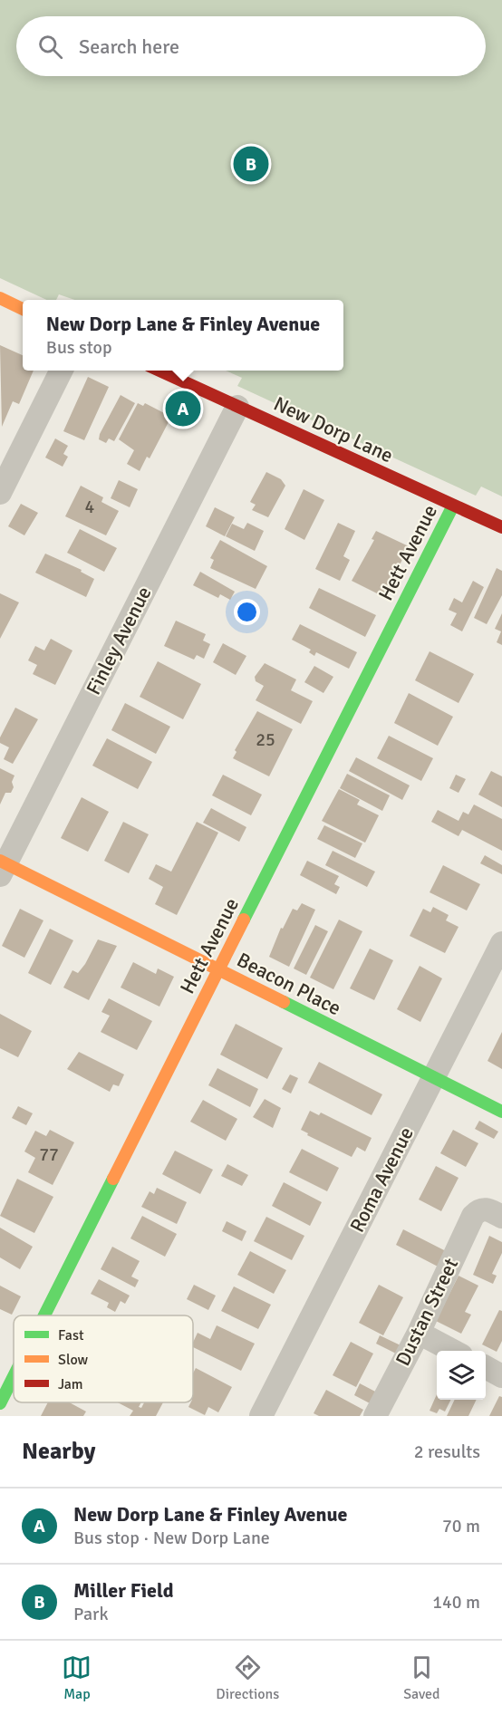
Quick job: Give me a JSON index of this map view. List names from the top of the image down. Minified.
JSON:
{"streets":{"street":["New Dorp Lane","Hett Avenue","Finley Avenue","Beacon Place","Roma Avenue","Dustan Street"]},"crossings":[["New Dorp Lane","Hett Avenue"],["New Dorp Lane","Finley Avenue"],["Hett Avenue","Beacon Place"],["Finley Avenue","Beacon Place"],["Beacon Place","Roma Avenue"]],"house_numbers":["4","25","77"],"legend":["Fast","Slow","Jam"],"page":{"search":"Search here","pins":["B","A"],"popup":["New Dorp Lane & Finley Avenue","Bus stop"],"heading":["Nearby","2 results"],"list":[{"mark":"A","name":"New Dorp Lane & Finley Avenue","note":"Bus stop · New Dorp Lane","value":"70 m"},{"mark":"B","name":"Miller Field","note":"Park","value":"140 m"}],"nav":["Map","Directions","Saved"]}}
